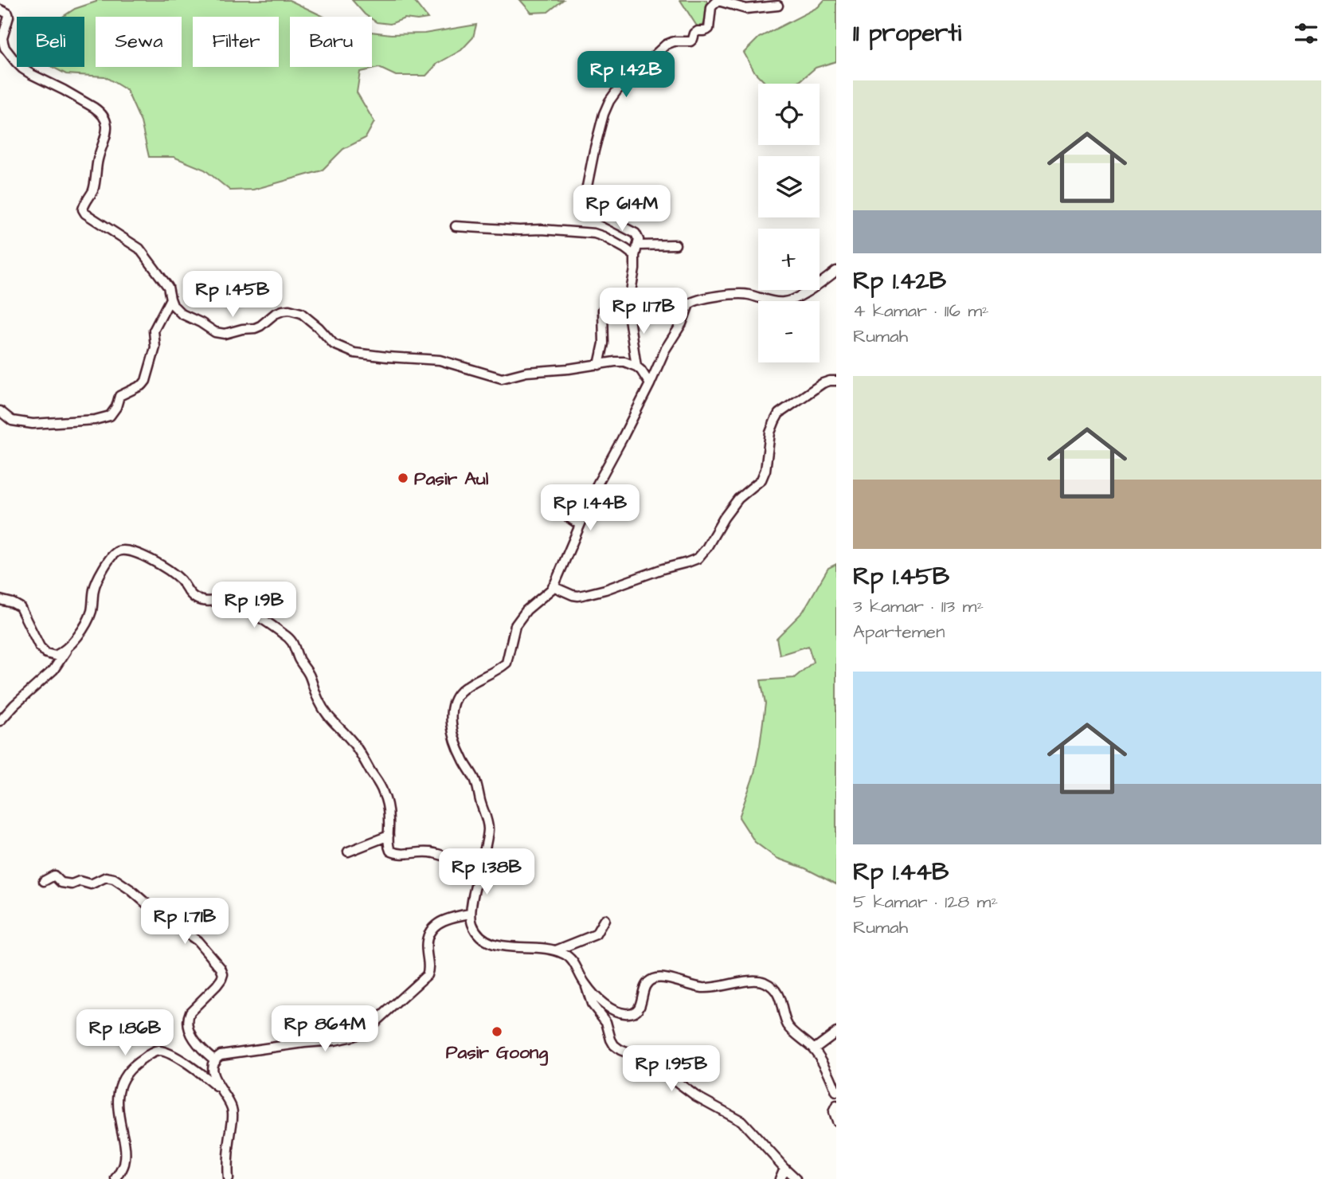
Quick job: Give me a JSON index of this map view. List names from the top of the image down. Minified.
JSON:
{"places":["Pasir Aul","Pasir Goong"],"page":{"heading":"11 properti","chip":["Beli","Sewa","Filter","Baru"],"price":["Rp 1.42B","Rp 614M","Rp 1.45B","Rp 1.17B","Rp 1.44B","Rp 1.9B","Rp 1.38B","Rp 1.71B","Rp 864M","Rp 1.86B","Rp 1.95B"],"list":[{"name":"Rp 1.42B","note":"4 kamar · 116 m² · Rumah"},{"name":"Rp 1.45B","note":"3 kamar · 113 m² · Apartemen"},{"name":"Rp 1.44B","note":"5 kamar · 128 m² · Rumah"}],"map_buttons":["+","−"]}}
